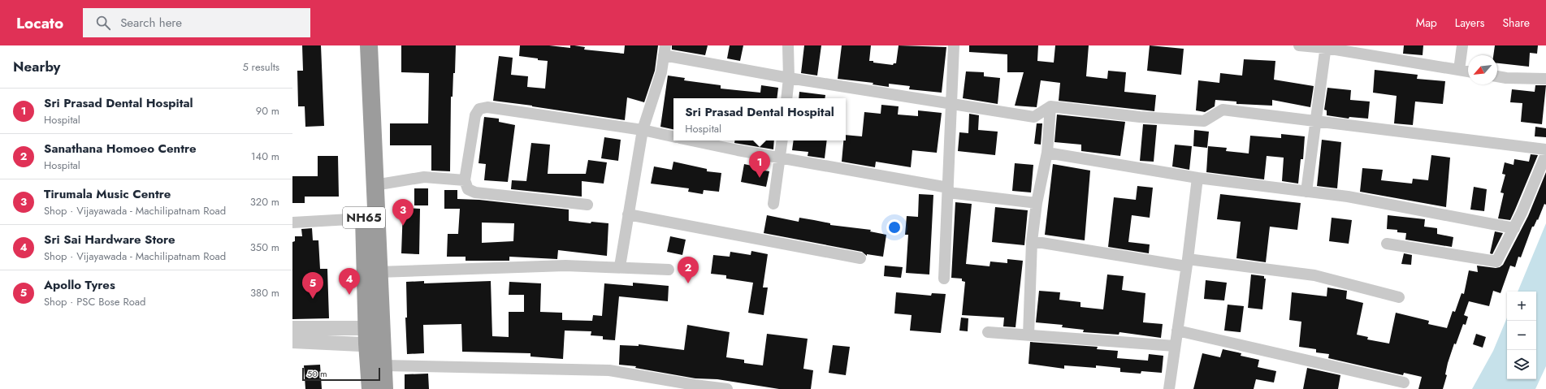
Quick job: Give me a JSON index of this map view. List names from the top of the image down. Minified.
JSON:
{"streets":{"highway":["NH65"]},"scale_bar":"50 m","north":"bottom left","page":{"header":"Locato","search":"Search here","nav":["Map","Layers","Share"],"heading":["Nearby","5 results"],"list":[{"mark":"1","name":"Sri Prasad Dental Hospital","note":"Hospital","value":"90 m"},{"mark":"2","name":"Sanathana Homoeo Centre","note":"Hospital","value":"140 m"},{"mark":"3","name":"Tirumala Music Centre","note":"Shop · Vijayawada - Machilipatnam Road","value":"320 m"},{"mark":"4","name":"Sri Sai Hardware Store","note":"Shop · Vijayawada - Machilipatnam Road","value":"350 m"},{"mark":"5","name":"Apollo Tyres","note":"Shop · PSC Bose Road","value":"380 m"}],"popup":["Sri Prasad Dental Hospital","Hospital"],"pins":["1","3","2","4","5"],"map_buttons":["+","−"],"scale":"50 m"}}
